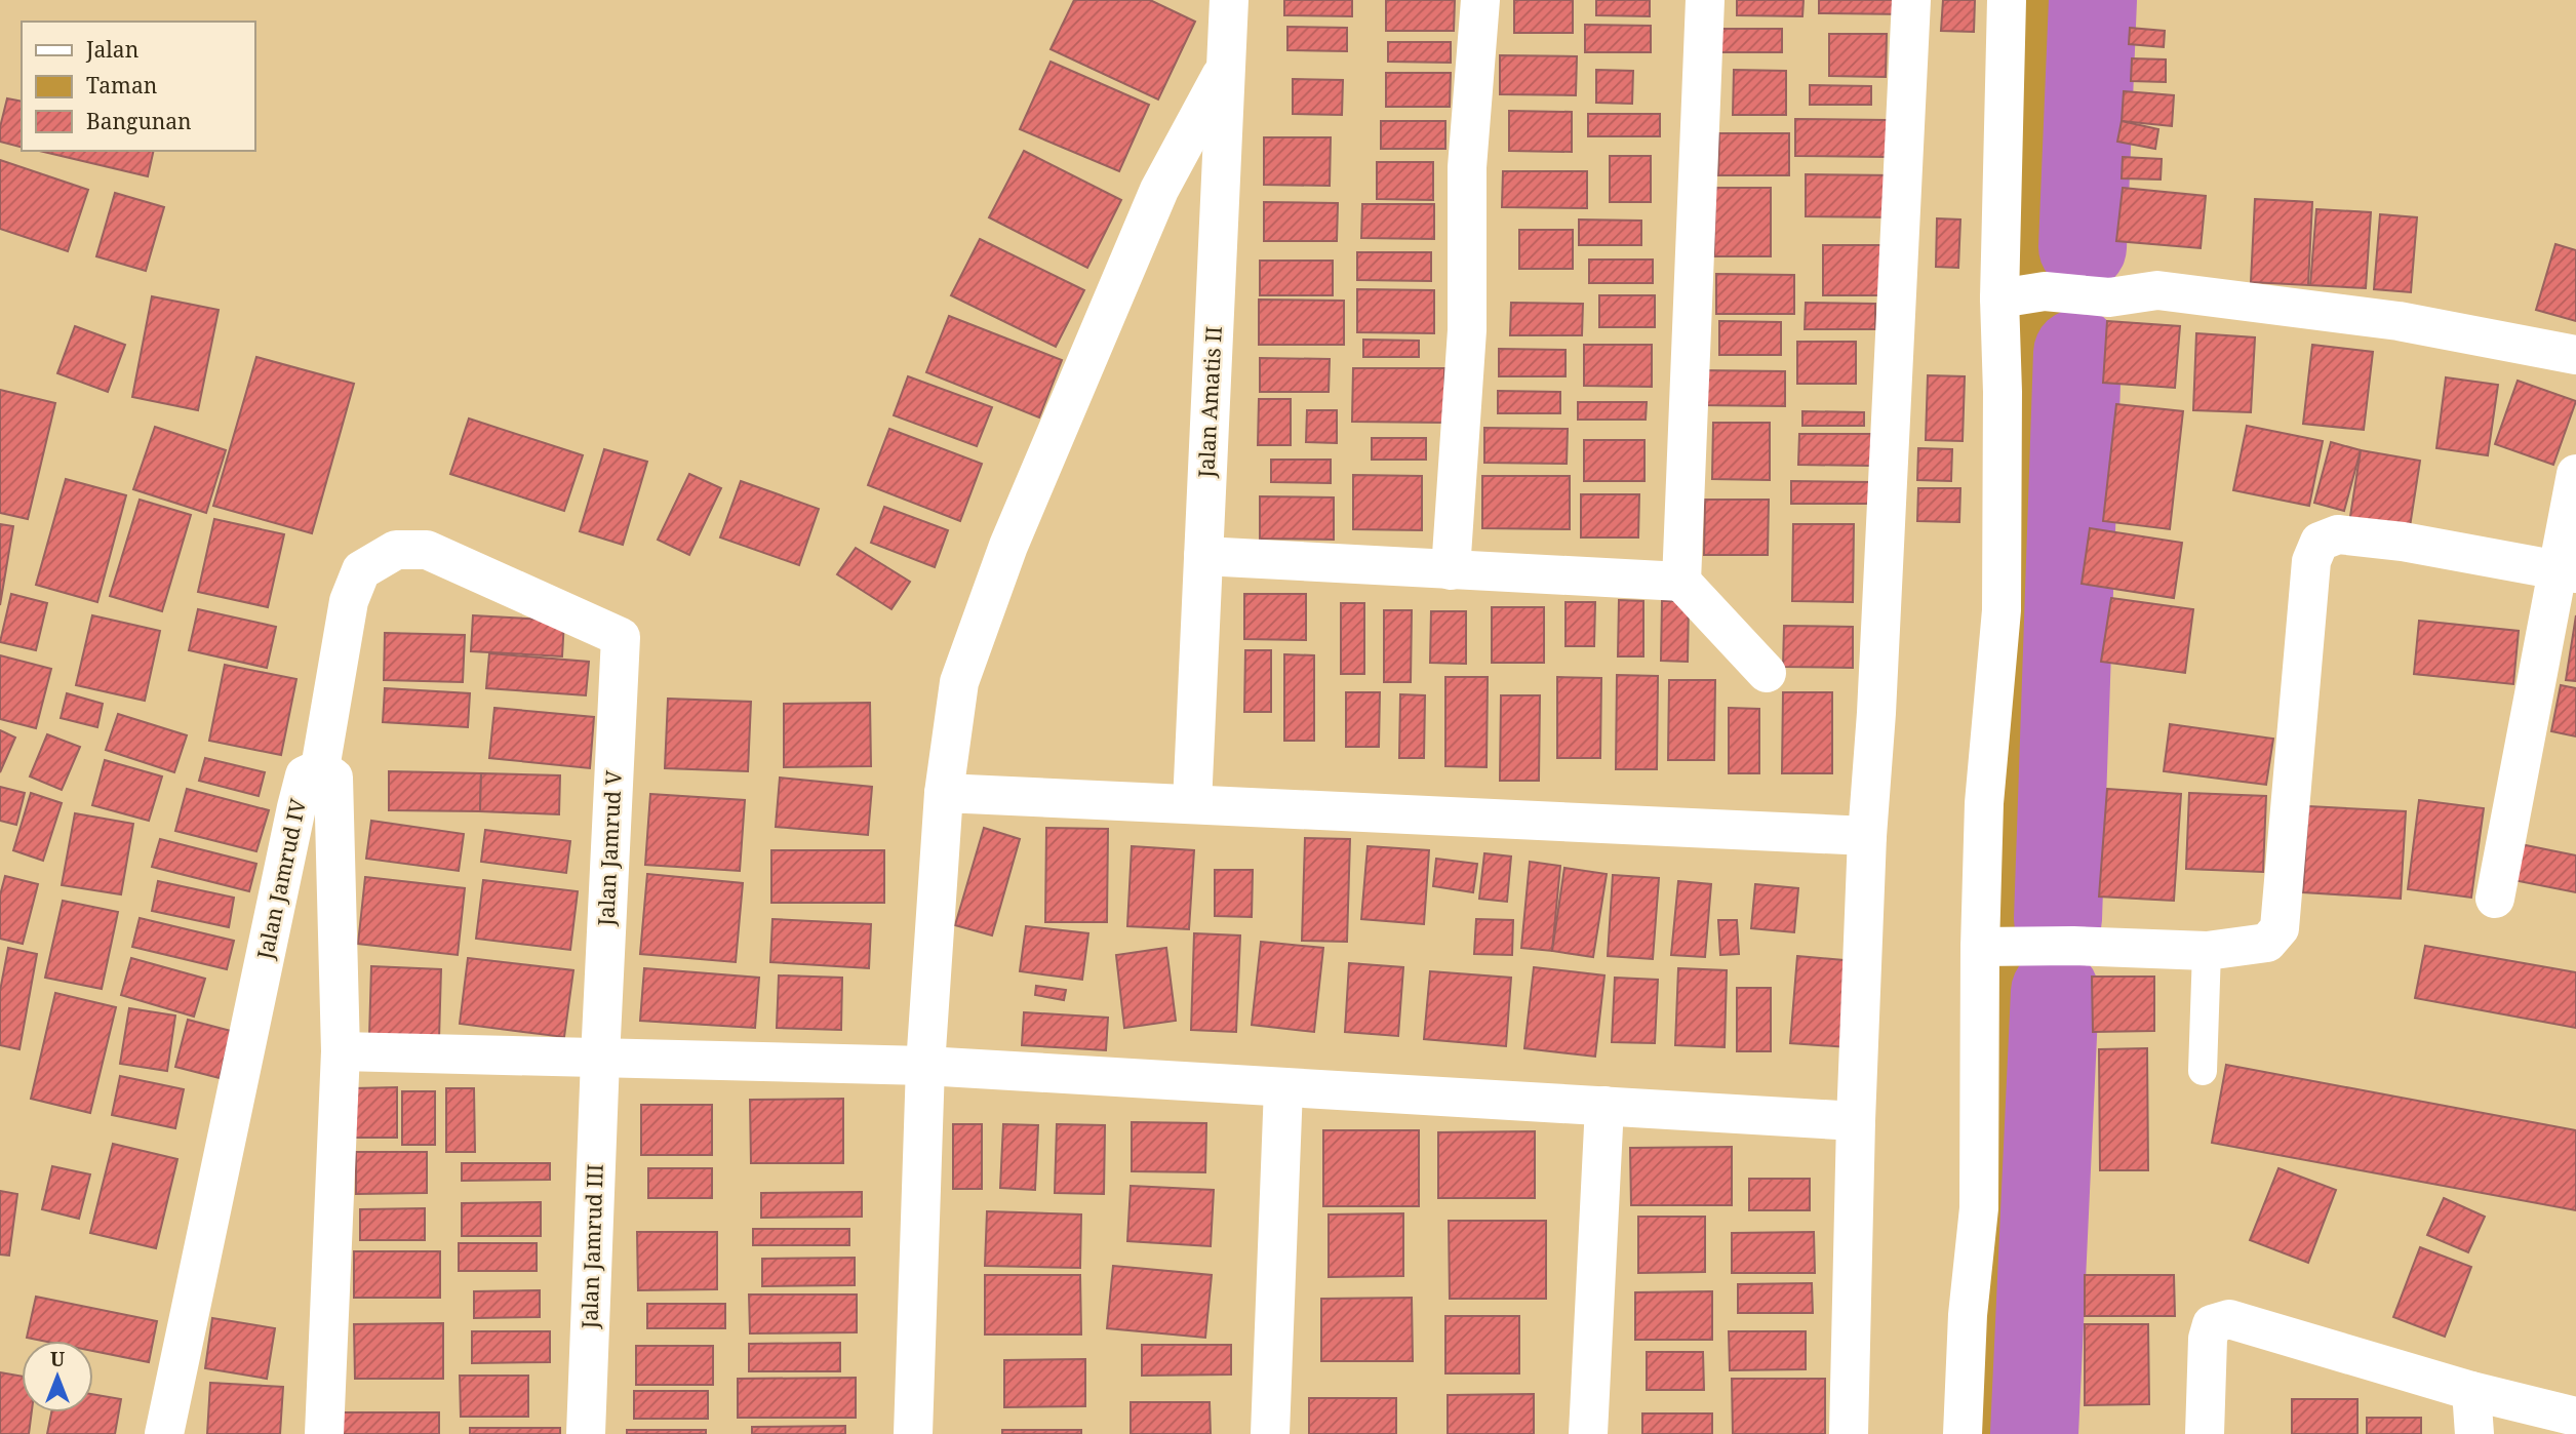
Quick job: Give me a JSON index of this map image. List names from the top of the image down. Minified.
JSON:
{"streets":{"street":["Jalan Amatis II","Jalan Jamrud V","Jalan Jamrud IV","Jalan Jamrud III"]},"crossings":[["Jalan Jamrud V","Jalan Jamrud IV"],["Jalan Jamrud V","Jalan Jamrud III"]],"legend":["Jalan","Taman","Bangunan"],"north":"top"}
